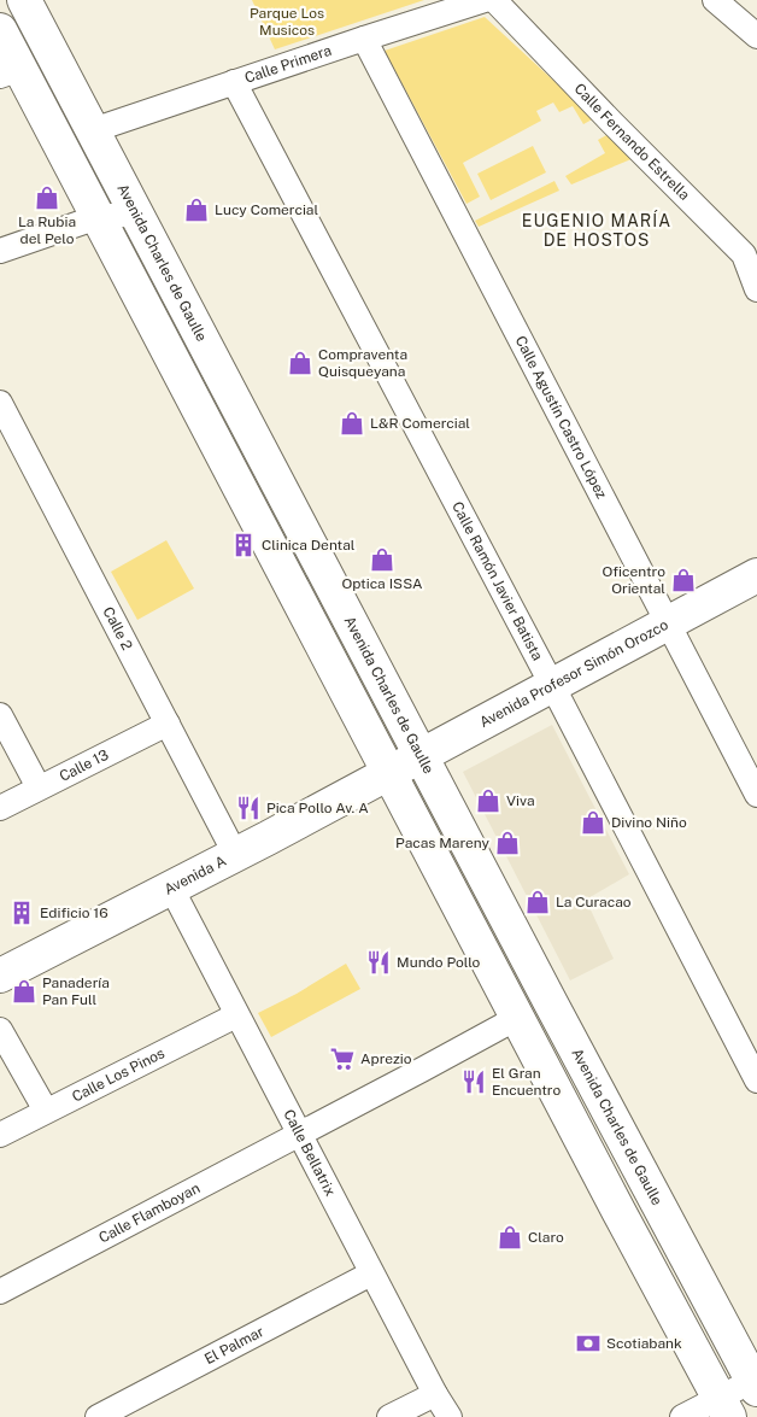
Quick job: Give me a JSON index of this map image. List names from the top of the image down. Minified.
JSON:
{"streets":{"main road":["Avenida Charles de Gaulle","Avenida Profesor Simón Orozco","Avenida A"],"street":["Calle Primera","Calle Fernando Estrella","Calle Agustín Castro López","Calle Ramón Javier Batista","Calle 2","Calle 13","Calle Los Pinos","Calle Bellatrix","Calle Flamboyan","El Palmar"]},"crossings":[["Calle Primera","Avenida Charles de Gaulle"],["Calle Primera","Calle Agustín Castro López"],["Calle Primera","Calle Ramón Javier Batista"],["Avenida Charles de Gaulle","Avenida Profesor Simón Orozco"],["Calle Agustín Castro López","Avenida Profesor Simón Orozco"],["Calle Ramón Javier Batista","Avenida Profesor Simón Orozco"],["Calle 2","Calle 13"],["Calle 2","Avenida A"],["Avenida Profesor Simón Orozco","Avenida A"],["Avenida A","Calle Bellatrix"],["Calle Los Pinos","Calle Bellatrix"],["Calle Bellatrix","Calle Flamboyan"],["Calle Bellatrix","El Palmar"]],"districts":["EUGENIO MARÍA DE HOSTOS"],"parks":["Parque Los Musicos"],"places":{"shop":["La Rubia del Pelo","Lucy Comercial","Compraventa Quisqueyana","L&R Comercial","Optica ISSA","Oficentro Oriental","Viva","Divino Niño","Pacas Mareny","La Curacao","Panadería Pan Full","Claro"],"building":["Clinica Dental","Edificio 16"],"restaurant":["Pica Pollo Av. A","Mundo Pollo","El Gran Encuentro"],"supermarket":["Aprezio"],"bank":["Scotiabank"]}}
